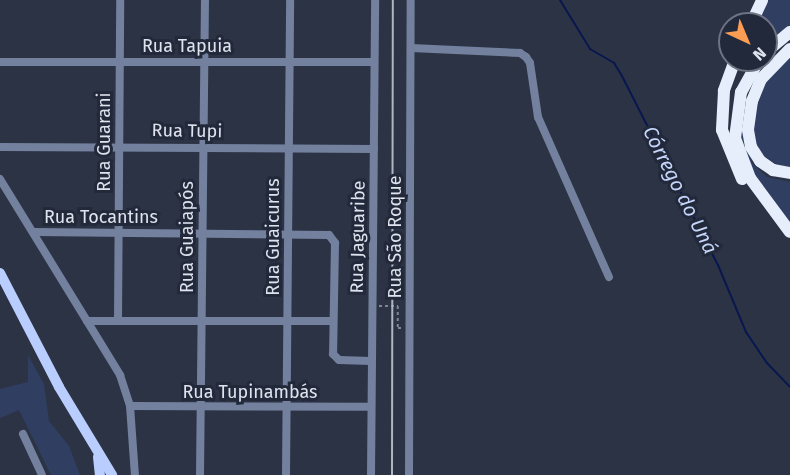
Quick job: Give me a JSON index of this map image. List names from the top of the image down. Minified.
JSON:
{"streets":{"street":["Rua Tapuia","Rua Tupi","Rua Guarani","Rua Tocantins","Rua Guaiapós","Rua Guaicurus","Rua Jaguaribe","Rua São Roque","Rua Tupinambás"]},"crossings":[["Rua Tapuia","Rua Guarani"],["Rua Tapuia","Rua Guaiapós"],["Rua Tapuia","Rua Guaicurus"],["Rua Tapuia","Rua Jaguaribe"],["Rua Tupi","Rua Guarani"],["Rua Tupi","Rua Guaiapós"],["Rua Tupi","Rua Guaicurus"],["Rua Tupi","Rua Jaguaribe"],["Rua Guarani","Rua Tocantins"],["Rua Tocantins","Rua Guaiapós"],["Rua Tocantins","Rua Guaicurus"],["Rua Tocantins","Rua Jaguaribe"],["Rua Guaiapós","Rua Tupinambás"],["Rua Guaicurus","Rua Tupinambás"],["Rua Jaguaribe","Rua Tupinambás"]],"water":["Córrego do Uná"],"north":"bottom right"}
